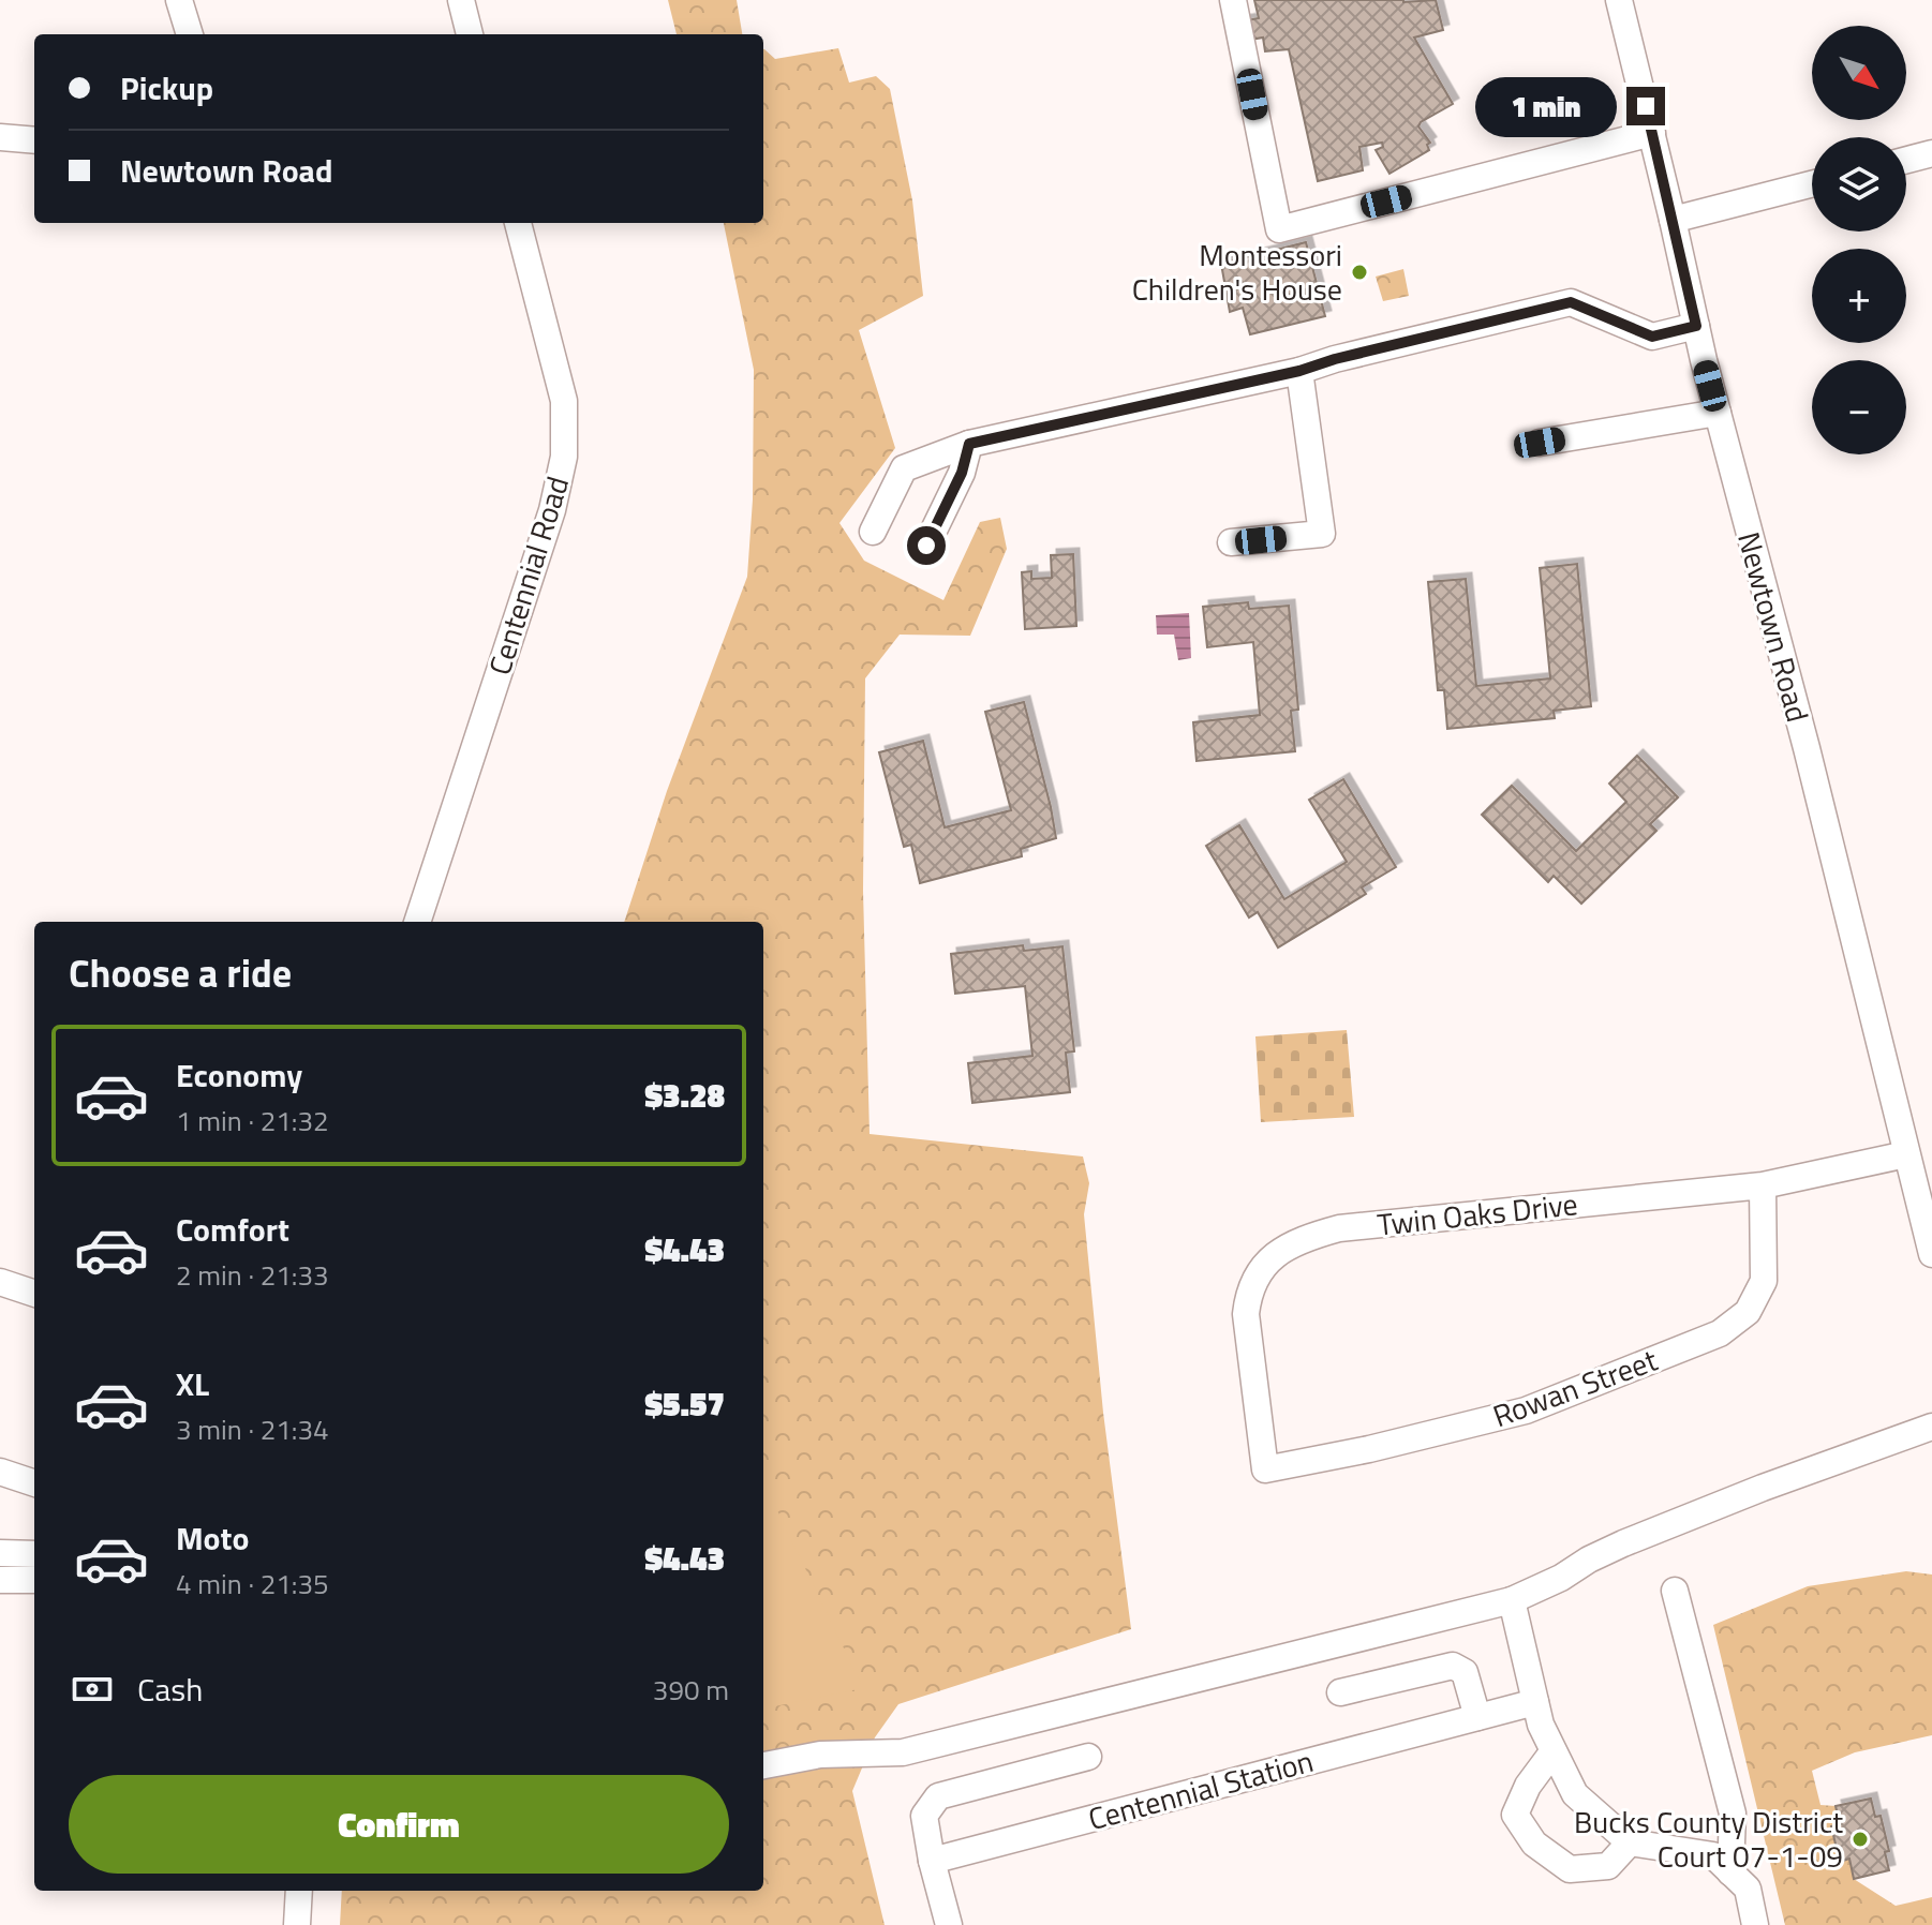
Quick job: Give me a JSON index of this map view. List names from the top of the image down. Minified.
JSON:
{"streets":{"street":["Centennial Road","Newtown Road","Twin Oaks Drive","Rowan Street","Centennial Station"]},"crossings":[["Newtown Road","Twin Oaks Drive"],["Twin Oaks Drive","Rowan Street"]],"places":["Montessori Children's House","Bucks County District Court 07-1-09"],"north":"bottom right","page":{"map_buttons":["+","−"],"banner":["Pickup","Newtown Road"],"bubble":"1 min","heading":"Choose a ride","list":[{"name":"Economy","note":"1 min · 21:32","value":"$3.28"},{"name":"Comfort","note":"2 min · 21:33","value":"$4.43"},{"name":"XL","note":"3 min · 21:34","value":"$5.57"},{"name":"Moto","note":"4 min · 21:35","value":"$4.43"}],"pay":["Cash","390 m"],"buttons":"Confirm"}}
